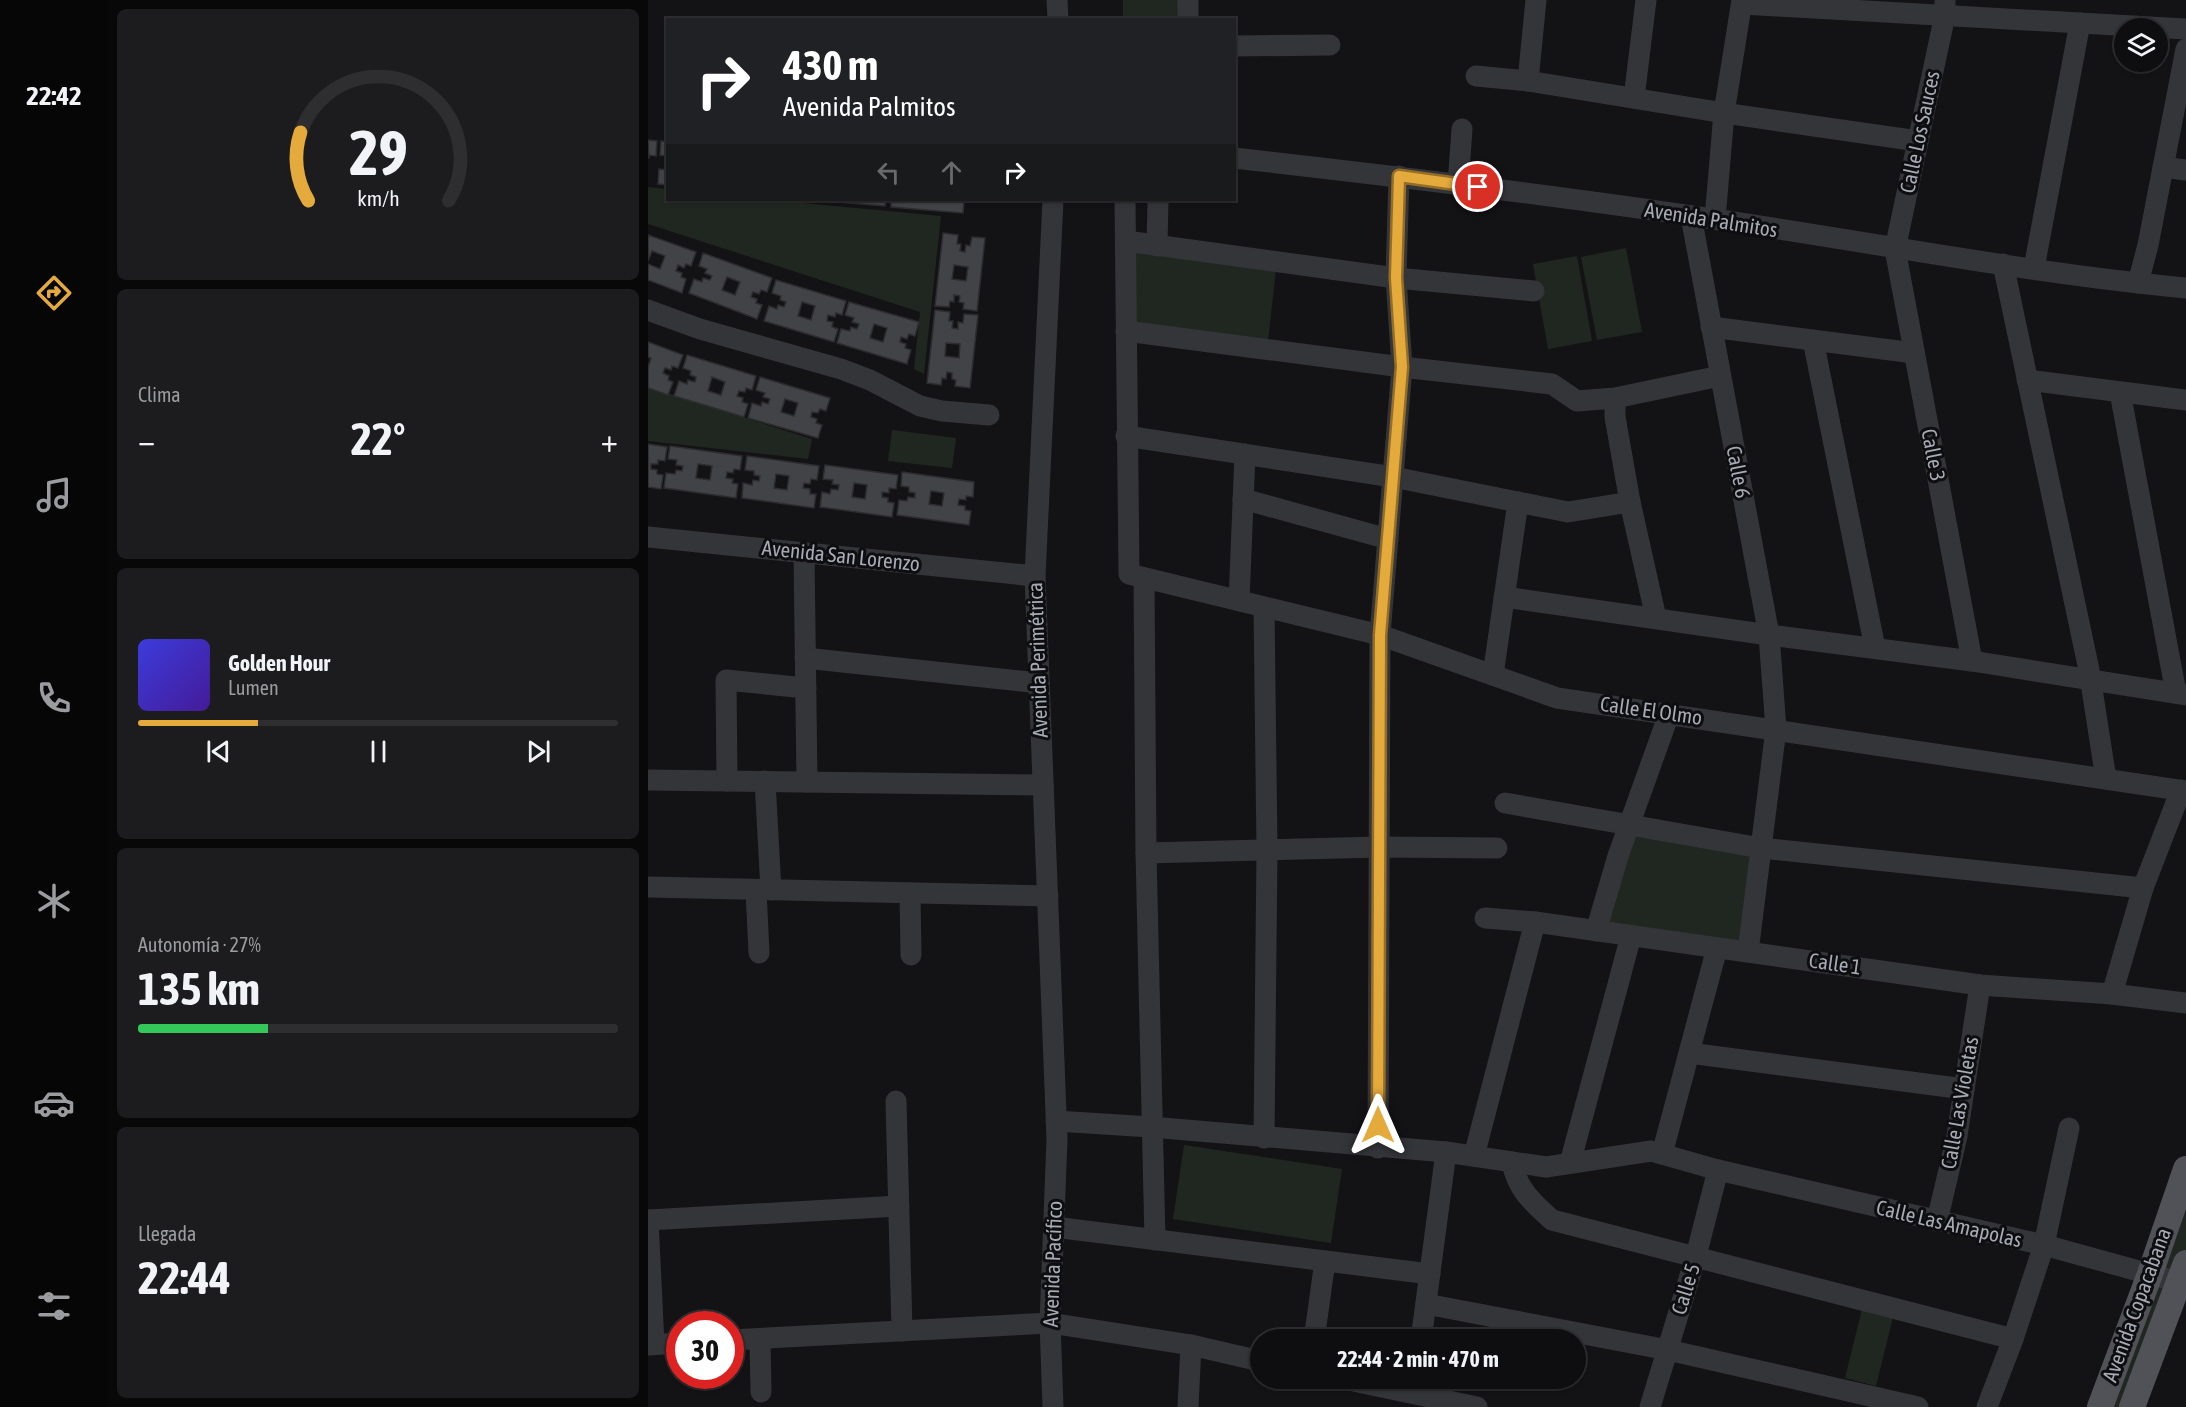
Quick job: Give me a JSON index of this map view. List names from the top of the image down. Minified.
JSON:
{"streets":{"main road":["Avenida Copacabana"],"street":["Calle Los Sauces","Avenida Palmitos","Calle 3","Calle 6","Avenida San Lorenzo","Avenida Perimétrica","Calle El Olmo","Calle 1","Calle Las Violetas","Calle Las Amapolas","Avenida Pacífico","Calle 5"]},"crossings":[["Calle Los Sauces","Avenida Palmitos"],["Calle Los Sauces","Calle 3"],["Avenida Palmitos","Calle 3"],["Avenida Palmitos","Calle 6"],["Calle 6","Calle El Olmo"],["Calle 6","Calle 1"],["Avenida San Lorenzo","Avenida Perimétrica"],["Avenida Perimétrica","Calle Las Amapolas"],["Avenida Perimétrica","Avenida Pacífico"],["Calle 1","Calle Las Violetas"],["Calle Las Violetas","Calle Las Amapolas"],["Calle Las Amapolas","Avenida Pacífico"],["Calle Las Amapolas","Calle 5"],["Calle Las Amapolas","Avenida Copacabana"]],"page":{"tabs":"22:42","turn":["430 m","Avenida Palmitos"],"tile":["Clima",["Autonomía · 27%","135 km"],["Llegada","22:44"]],"heat":["−","22°","+"],"song":["Golden Hour","Lumen"],"limit":"30","trip":"22:44 · 2 min · 470 m","gauge":["29","km/h"]}}
